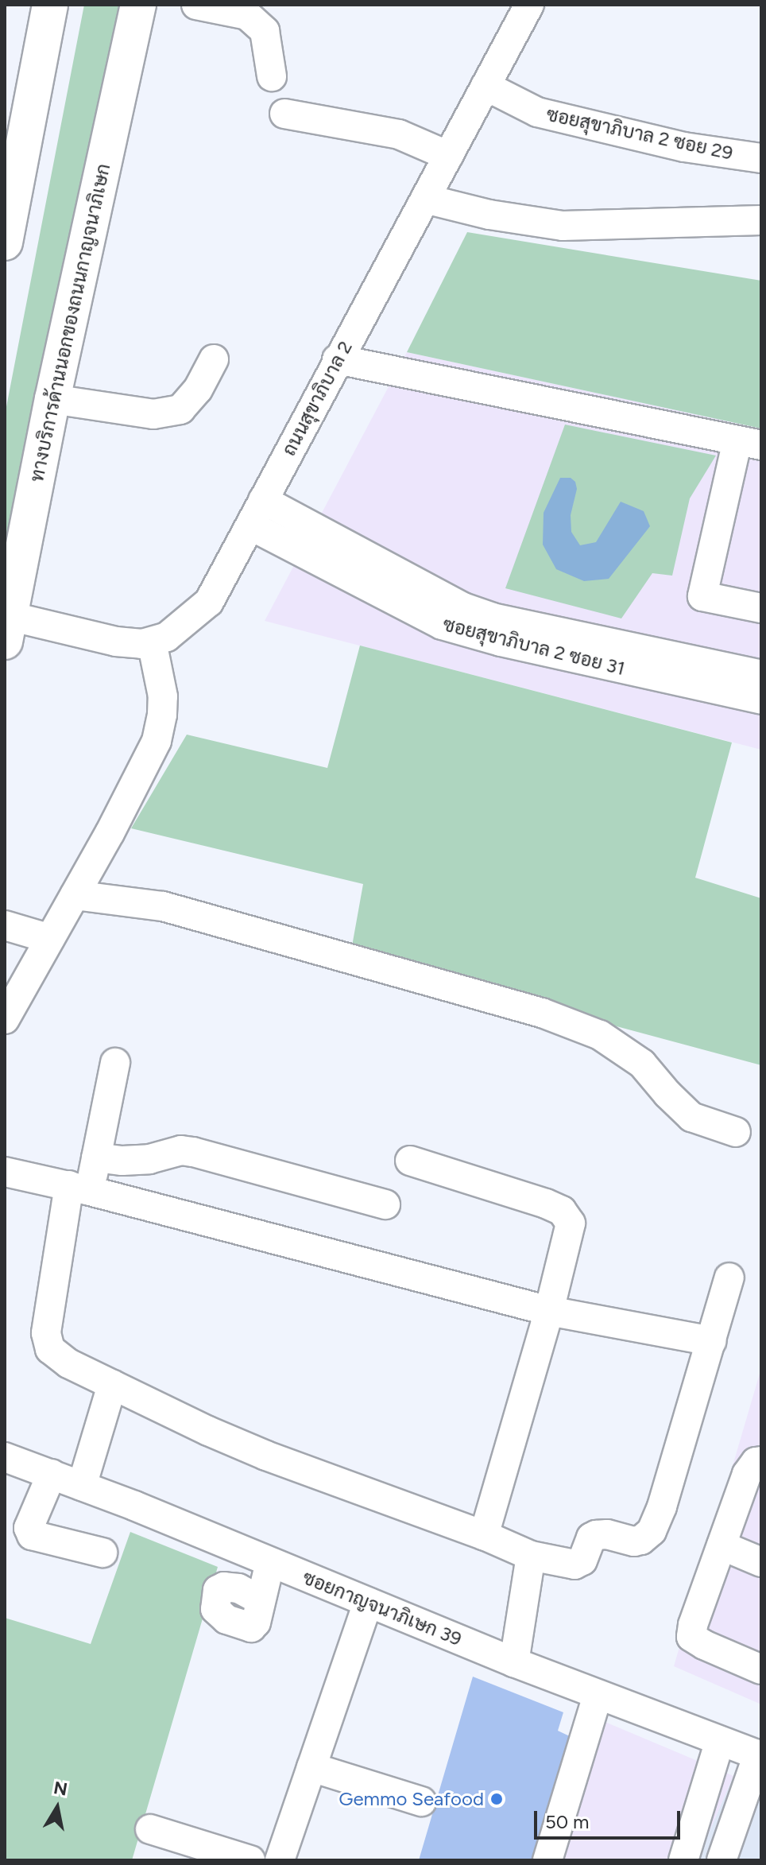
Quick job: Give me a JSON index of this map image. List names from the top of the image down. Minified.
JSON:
{"streets":{"main road":["ทางบริการด้านนอกของถนนกาญจนาภิเษก"],"street":["ซอยสุขาภิบาล 2 ซอย 29","ถนนสุขาภิบาล 2","ซอยสุขาภิบาล 2 ซอย 31","ซอยกาญจนาภิเษก 39"]},"crossings":[["ซอยสุขาภิบาล 2 ซอย 29","ถนนสุขาภิบาล 2"],["ทางบริการด้านนอกของถนนกาญจนาภิเษก","ถนนสุขาภิบาล 2"],["ถนนสุขาภิบาล 2","ซอยสุขาภิบาล 2 ซอย 31"]],"places":["Gemmo Seafood"],"scale_bar":"50 m","north":"top"}
